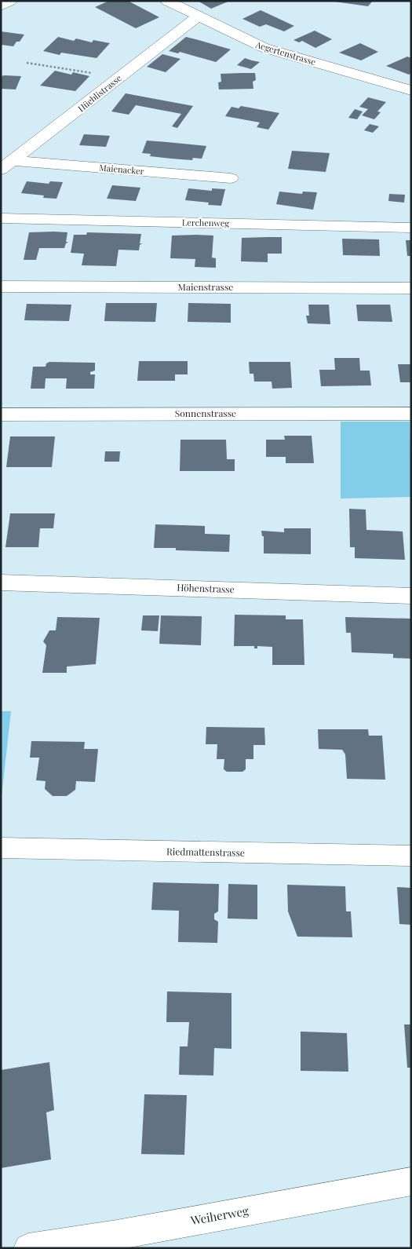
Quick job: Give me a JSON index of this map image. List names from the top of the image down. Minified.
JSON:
{"streets":{"street":["Aegertenstrasse","Hüeblistrasse","Maienacker","Lerchenweg","Maienstrasse","Sonnenstrasse","Höhenstrasse","Riedmattenstrasse","Weiherweg"]},"crossings":[["Aegertenstrasse","Hüeblistrasse"],["Hüeblistrasse","Maienacker"]]}
